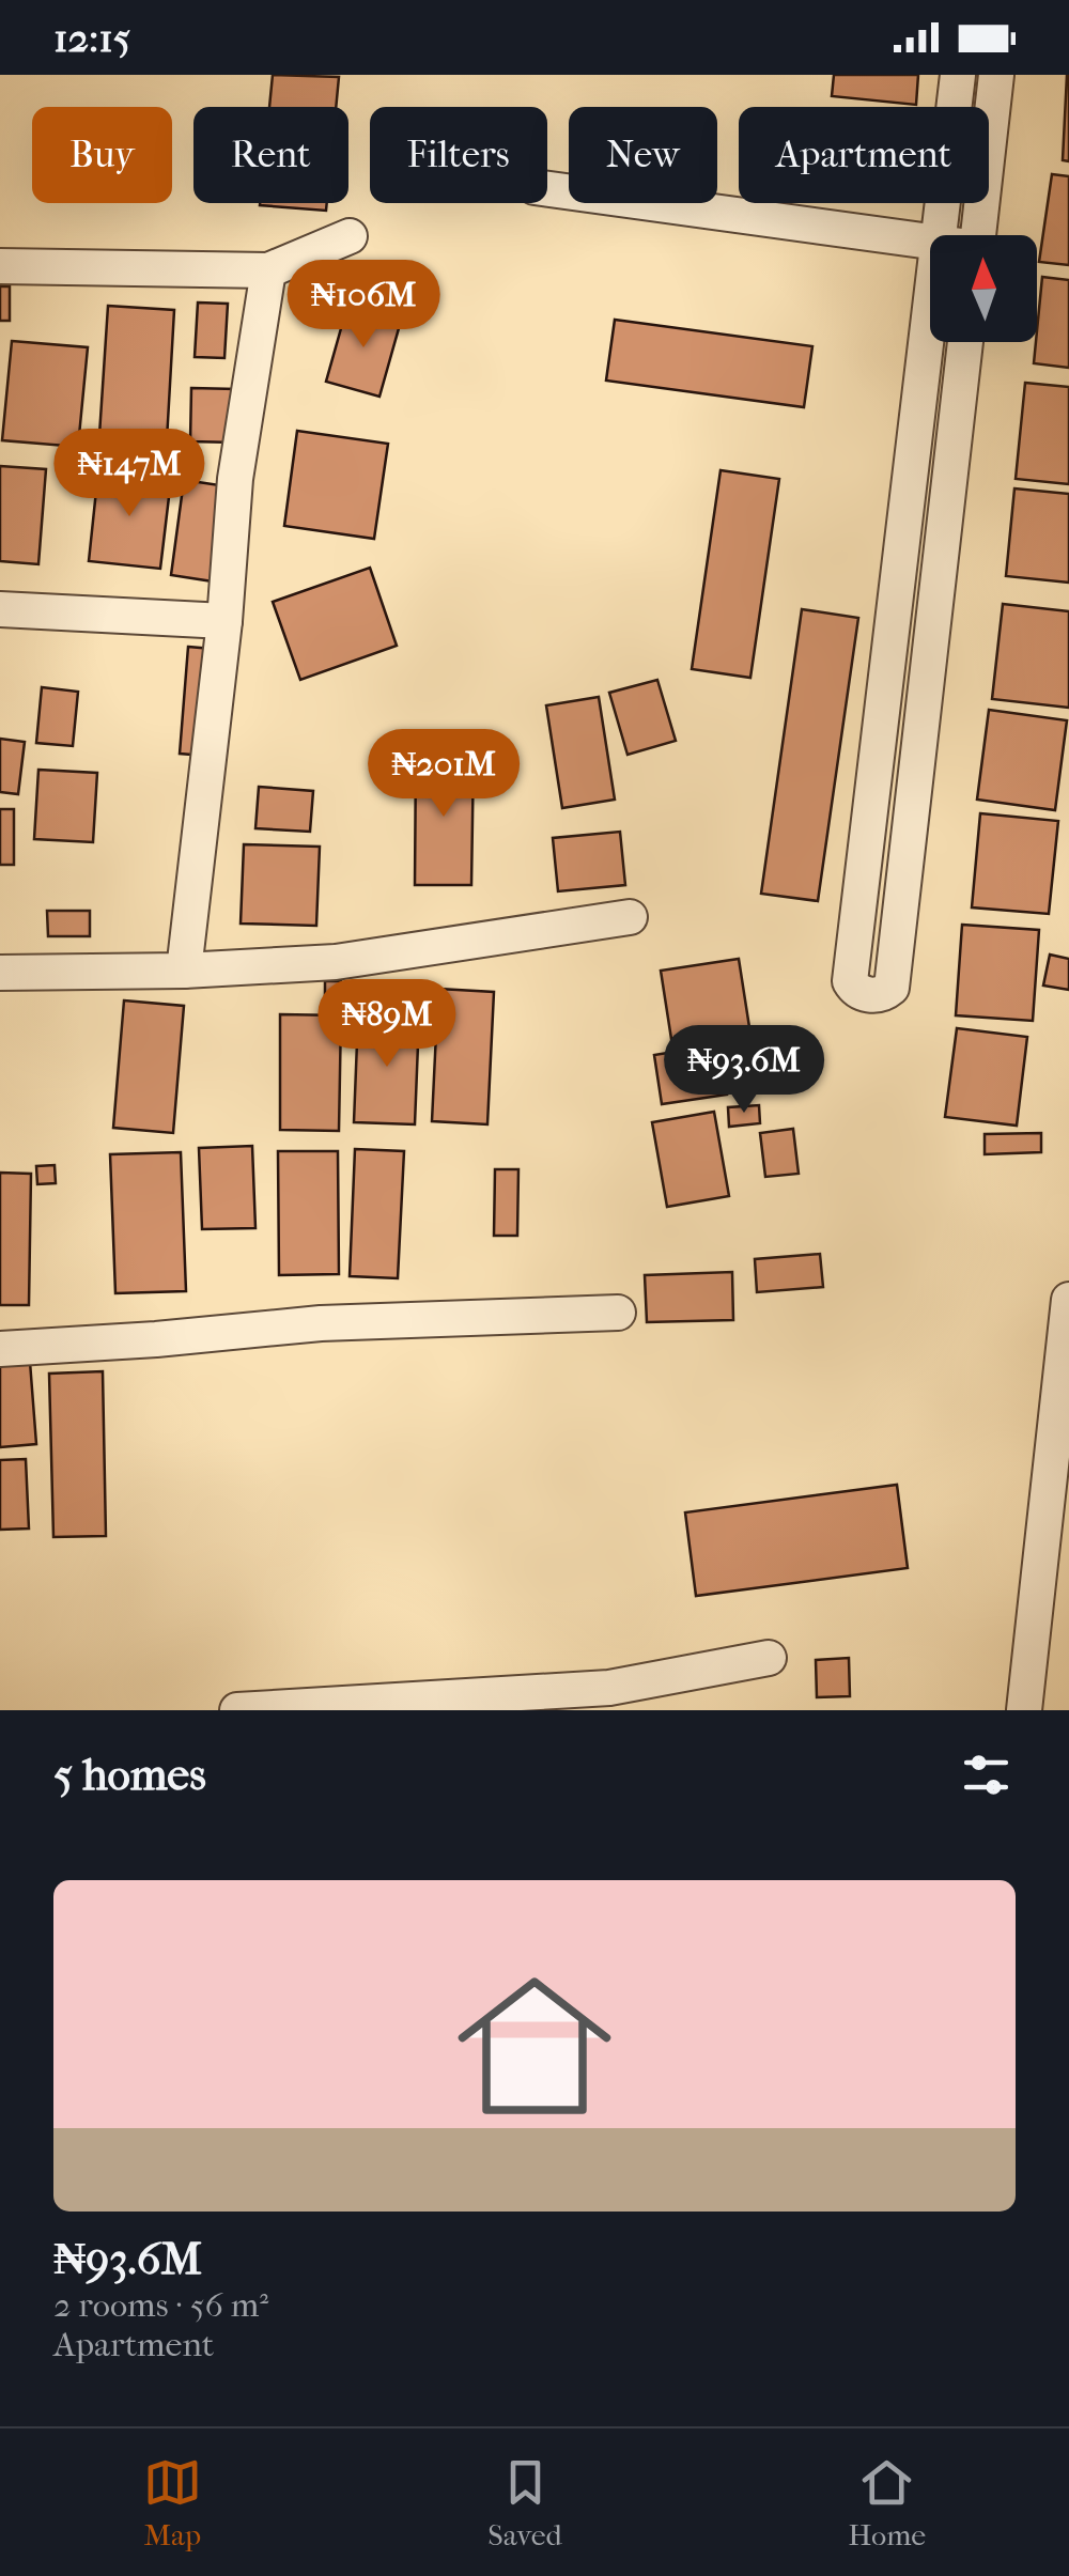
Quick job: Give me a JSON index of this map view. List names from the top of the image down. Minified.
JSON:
{"north":"top","page":{"status":"12:15","chip":["Buy","Rent","Filters","New","Apartment"],"price":["₦106M","₦147M","₦201M","₦89M","₦93.6M"],"heading":"5 homes","list":[{"name":"₦93.6M","note":"2 rooms · 56 m² · Apartment"}],"tabs":["Map","Saved","Home"]}}
